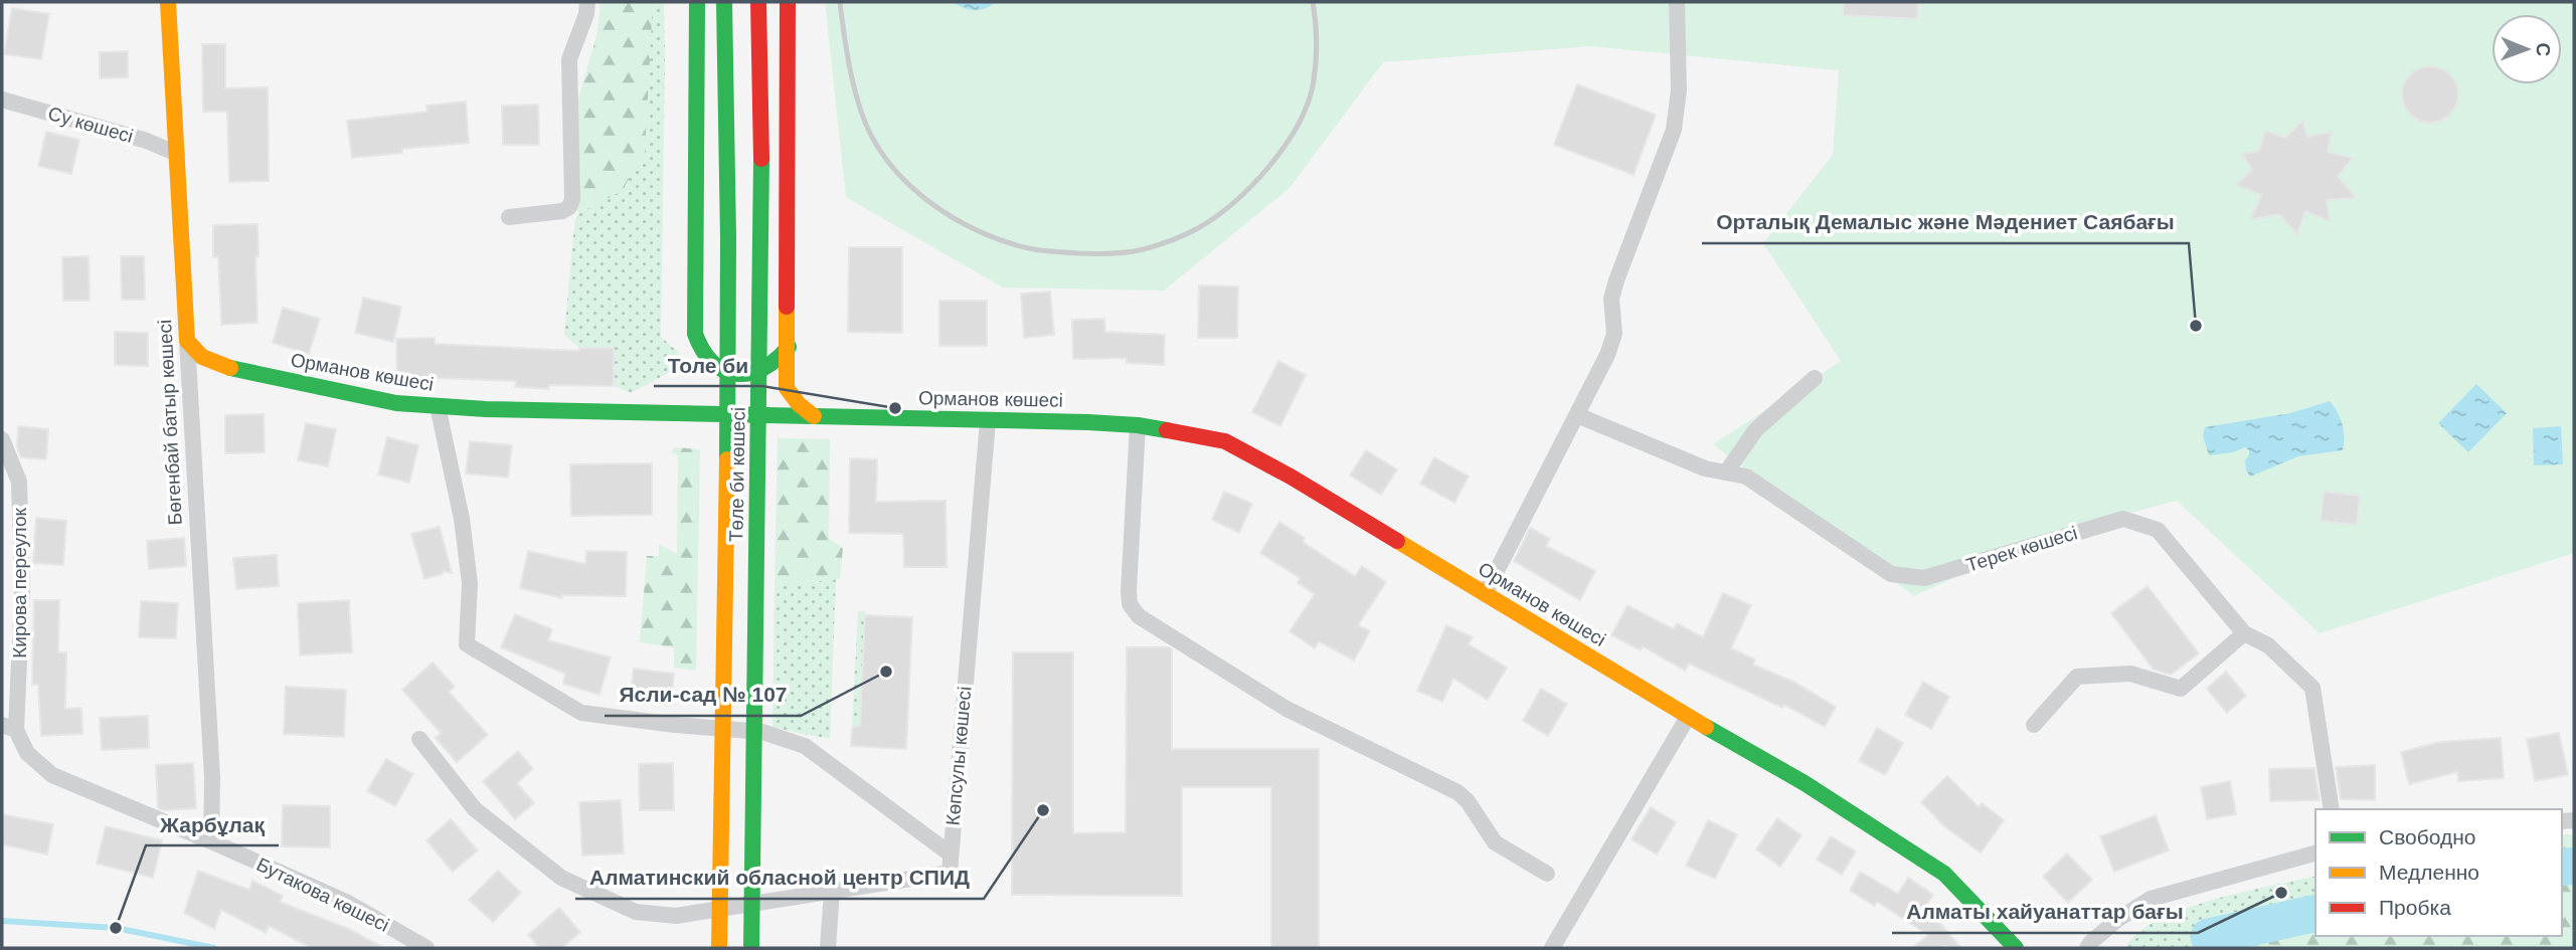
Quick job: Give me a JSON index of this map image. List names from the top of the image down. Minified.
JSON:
{"streets":{"main road":["Орманов көшесі","Бөгенбай батыр көшесі","Төле би көшесі"],"street":["Су көшесі","Терек көшесі","Кирова переулок","Көпсулы көшесі","Бутакова көшесі"]},"crossings":[["Су көшесі","Бөгенбай батыр көшесі"],["Орманов көшесі","Бөгенбай батыр көшесі"],["Орманов көшесі","Көпсулы көшесі"],["Бөгенбай батыр көшесі","Бутакова көшесі"],["Кирова переулок","Бутакова көшесі"]],"places":["Орталық Демалыс және Мәдениет Саябағы","Толе би","Ясли-сад № 107","Алматинский обласной центр СПИД","Алматы хайуанаттар бағы","Жарбұлақ"],"legend":["Свободно","Медленно","Пробка"],"north":"right"}
